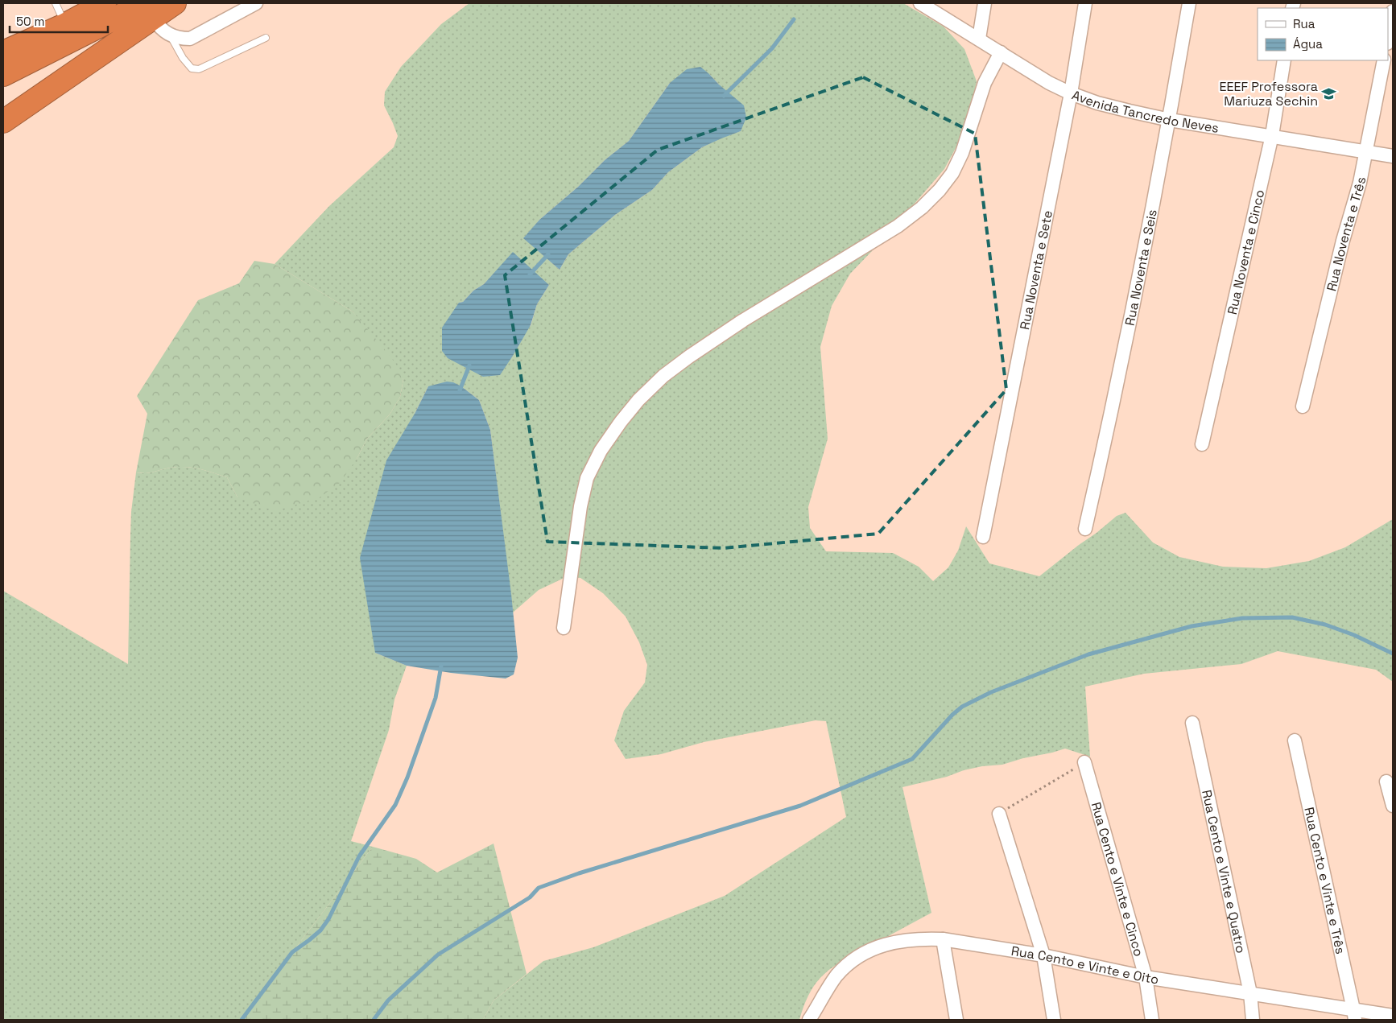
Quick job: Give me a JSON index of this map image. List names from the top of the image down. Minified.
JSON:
{"streets":{"street":["Avenida Tancredo Neves","Rua Noventa e Três","Rua Noventa e Cinco","Rua Noventa e Seis","Rua Noventa e Sete","Rua Cento e Vinte e Quatro","Rua Cento e Vinte e Cinco","Rua Cento e Vinte e Três","Rua Cento e Vinte e Oito"]},"crossings":[["Avenida Tancredo Neves","Rua Noventa e Três"],["Avenida Tancredo Neves","Rua Noventa e Cinco"],["Avenida Tancredo Neves","Rua Noventa e Seis"],["Avenida Tancredo Neves","Rua Noventa e Sete"],["Rua Cento e Vinte e Quatro","Rua Cento e Vinte e Oito"],["Rua Cento e Vinte e Cinco","Rua Cento e Vinte e Oito"],["Rua Cento e Vinte e Três","Rua Cento e Vinte e Oito"]],"places":{"school or university":["EEEF Professora Mariuza Sechin"]},"legend":["Rua","Água"],"scale_bar":"50 m"}
